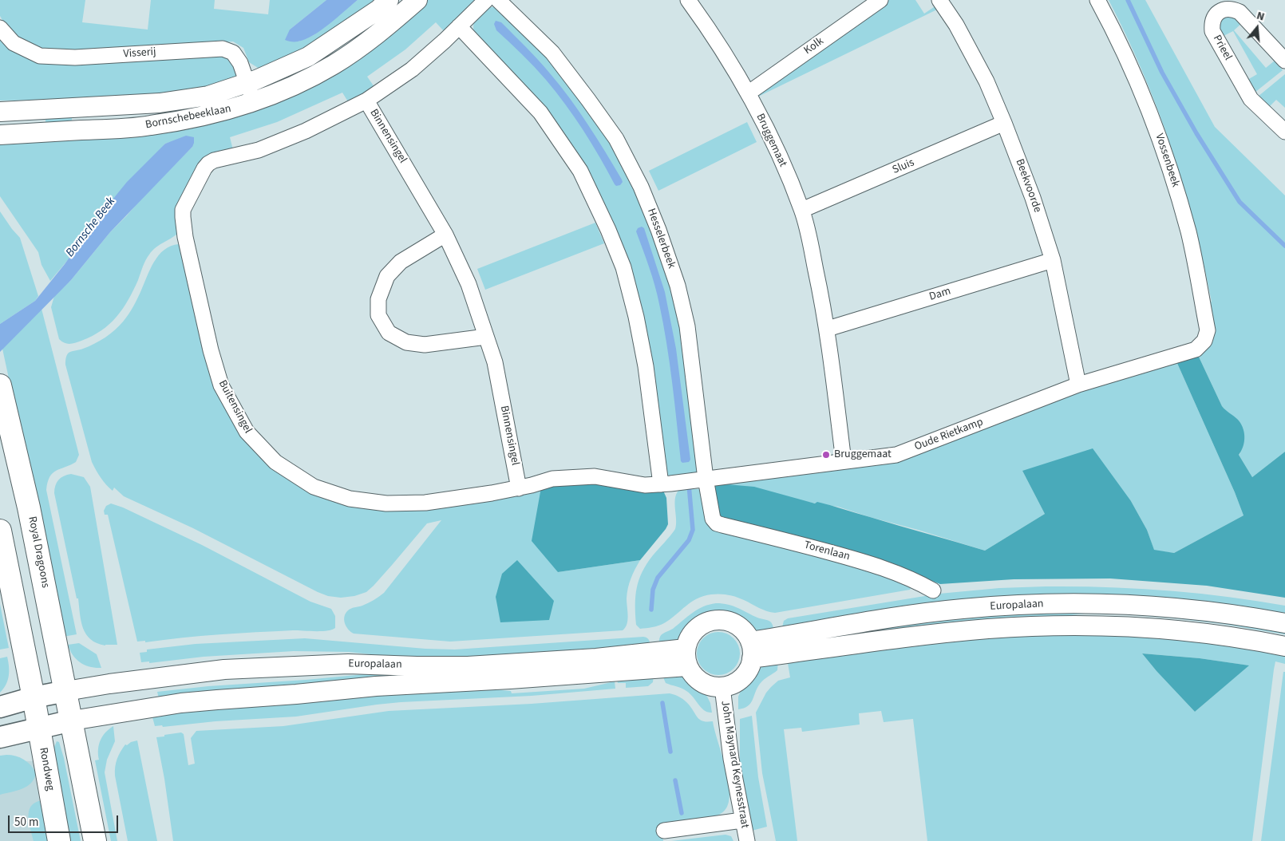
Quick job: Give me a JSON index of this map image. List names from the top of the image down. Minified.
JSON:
{"streets":{"main road":["Royal Dragoons","Rondweg"],"street":["Kolk","Prieel","Visserij","Bornschebeeklaan","Binnensingel","Bruggemaat","Vossenbeek","Sluis","Beekvoorde","Hesselerbeek","Dam","Buitensingel","Oude Rietkamp","Torenlaan","Europalaan","John Maynard Keynesstraat"]},"crossings":[["Kolk","Bruggemaat"],["Visserij","Bornschebeeklaan"],["Binnensingel","Buitensingel"],["Bruggemaat","Sluis"],["Bruggemaat","Dam"],["Bruggemaat","Oude Rietkamp"],["Vossenbeek","Oude Rietkamp"],["Sluis","Beekvoorde"],["Beekvoorde","Dam"],["Beekvoorde","Oude Rietkamp"],["Hesselerbeek","Oude Rietkamp"],["Hesselerbeek","Torenlaan"],["Buitensingel","Oude Rietkamp"],["Royal Dragoons","Europalaan"],["Europalaan","John Maynard Keynesstraat"]],"water":["Bornsche Beek"],"places":["Bruggemaat"],"scale_bar":"50 m","north":"top"}
